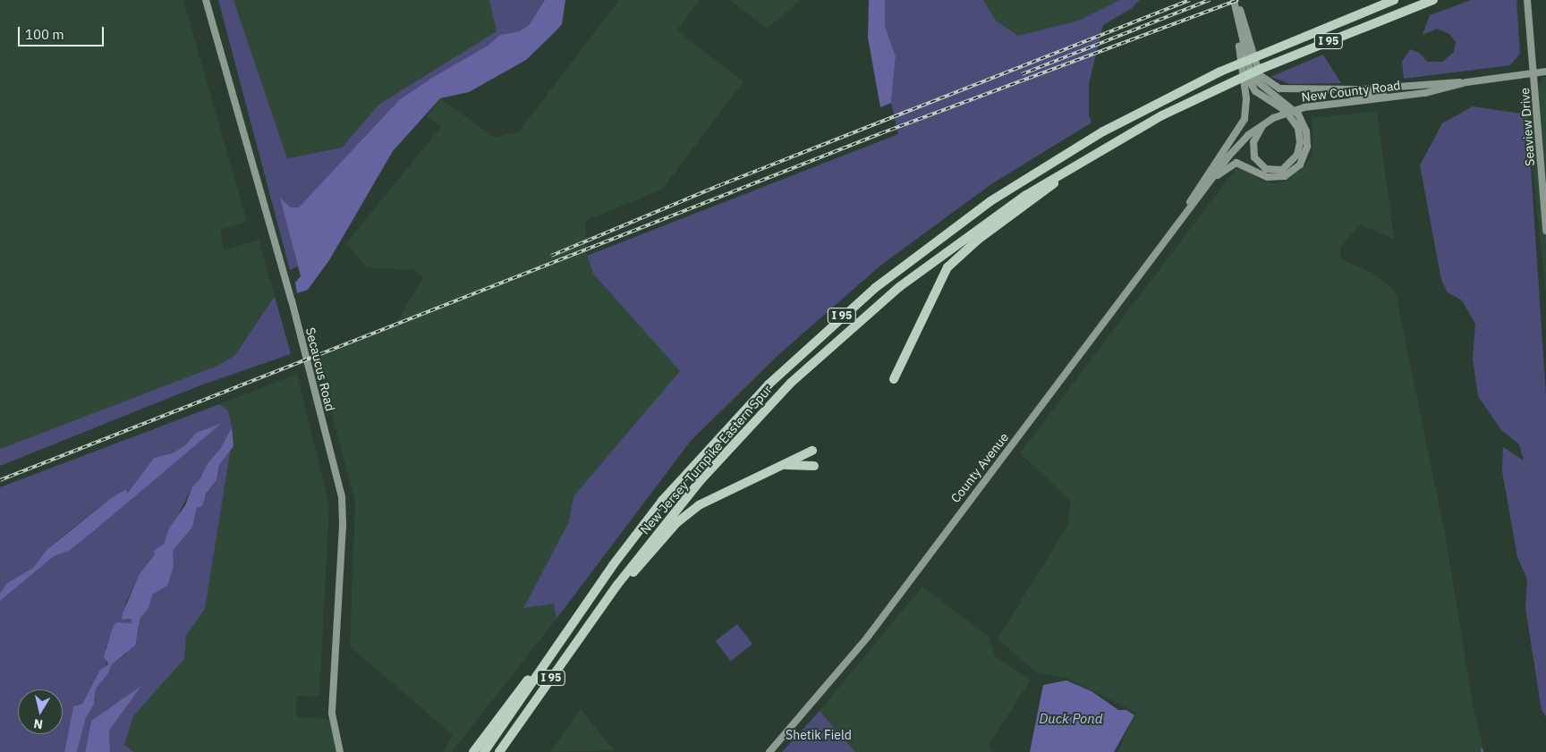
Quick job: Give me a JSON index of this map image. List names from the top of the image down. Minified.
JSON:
{"streets":{"highway":["I 95","New Jersey Turnpike Eastern Spur"],"main road":["New County Road","Seaview Drive","Secaucus Road","County Avenue"]},"crossings":[["New County Road","Seaview Drive"],["New County Road","County Avenue"]],"water":["Duck Pond"],"parks":["Shetik Field"],"scale_bar":"100 m","north":"bottom"}
